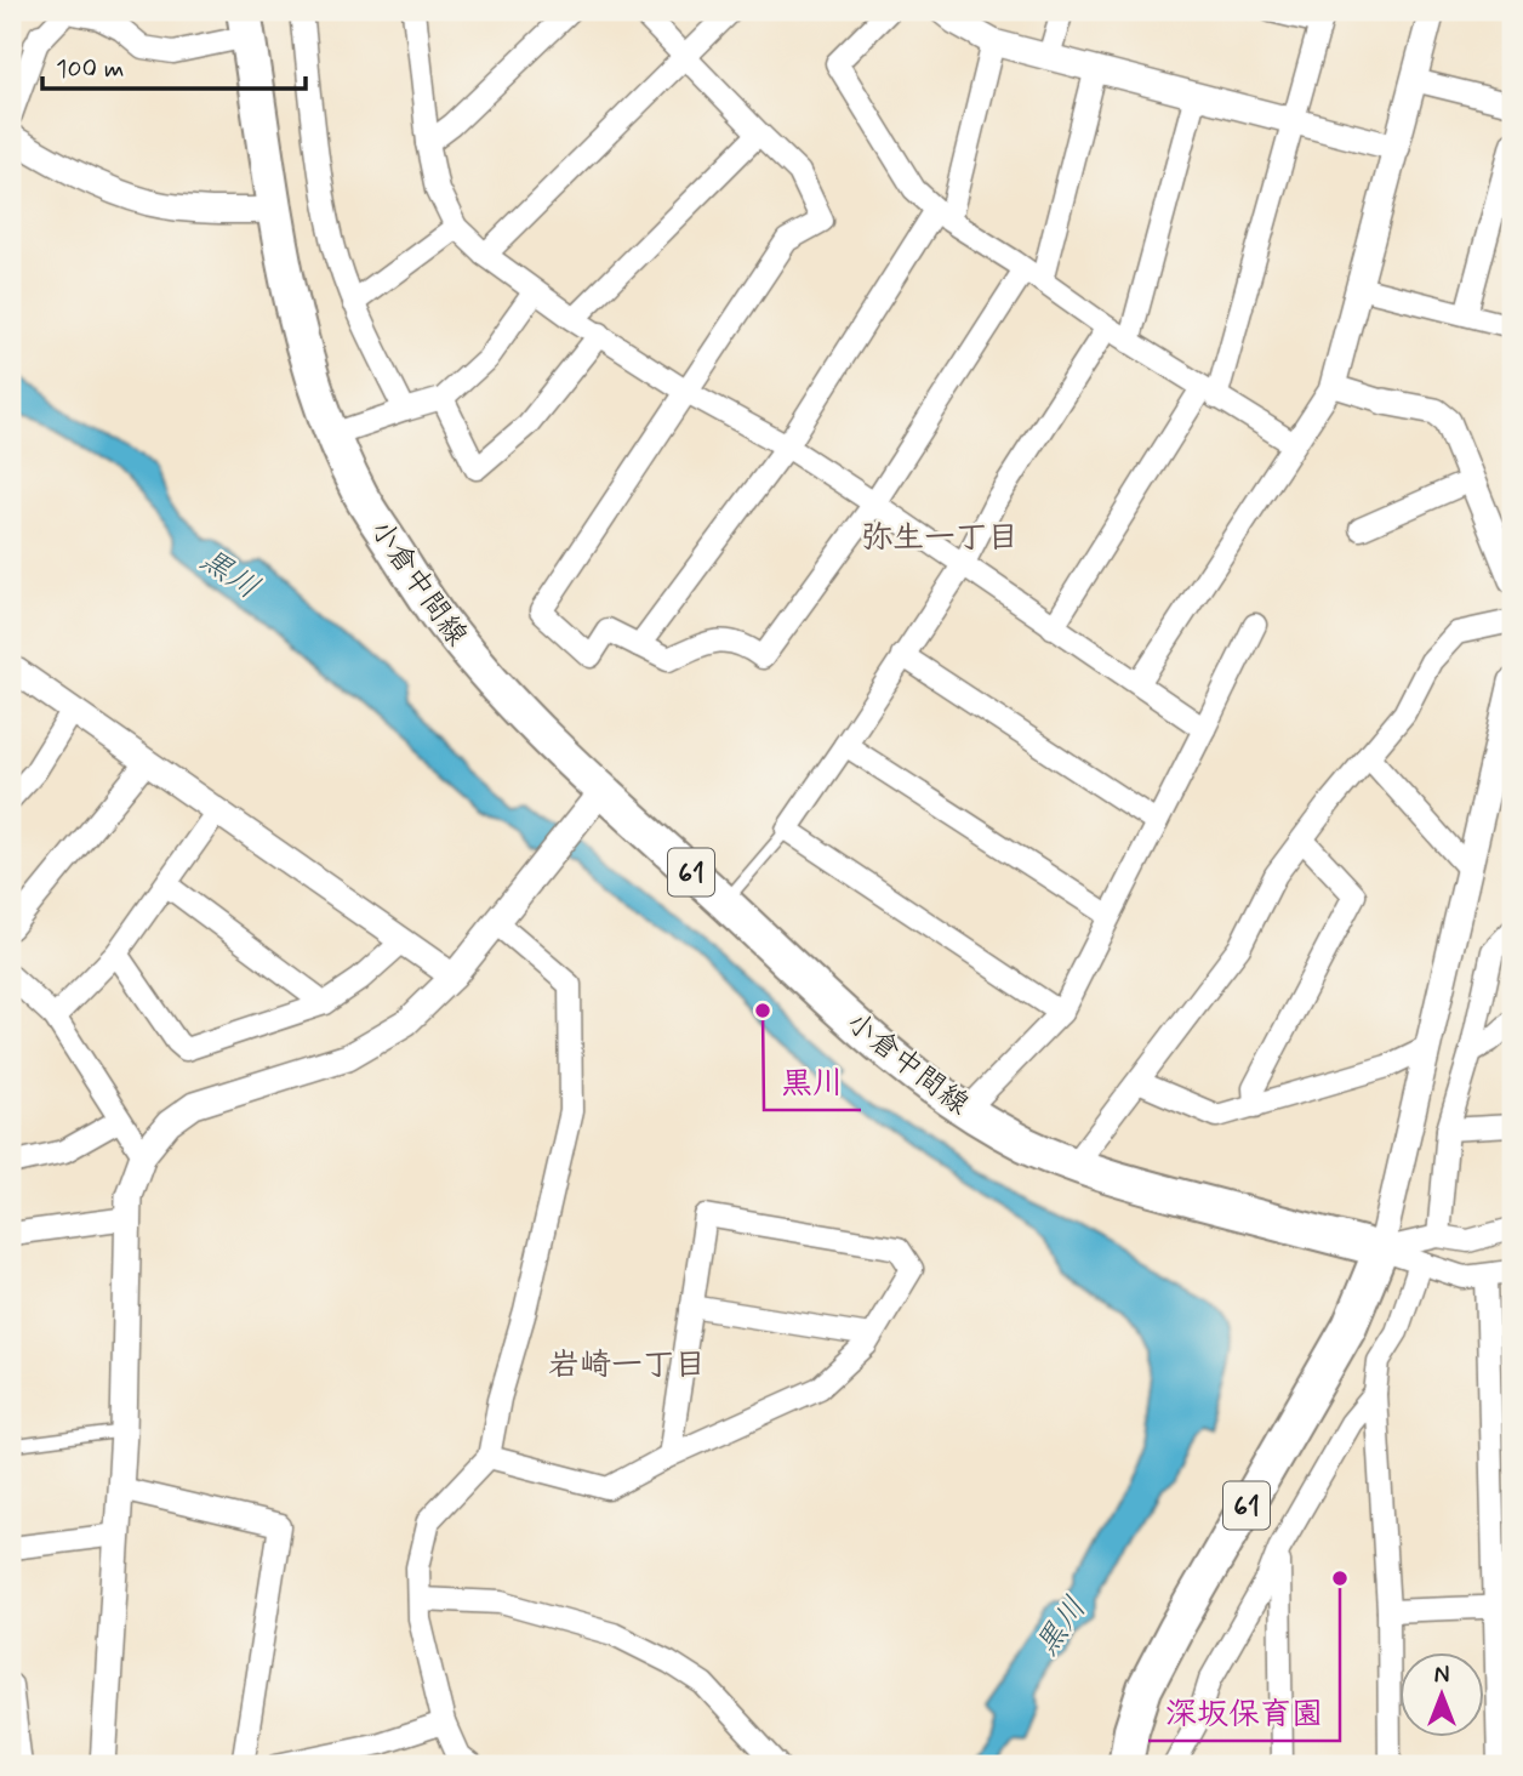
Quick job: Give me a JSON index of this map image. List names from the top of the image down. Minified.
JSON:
{"streets":{"main road":["小倉中間線","61"]},"crossings":[["小倉中間線","61"]],"districts":["弥生一丁目","岩崎一丁目"],"water":["黒川"],"places":["黒川","深坂保育園"],"scale_bar":"100 m","north":"top"}
